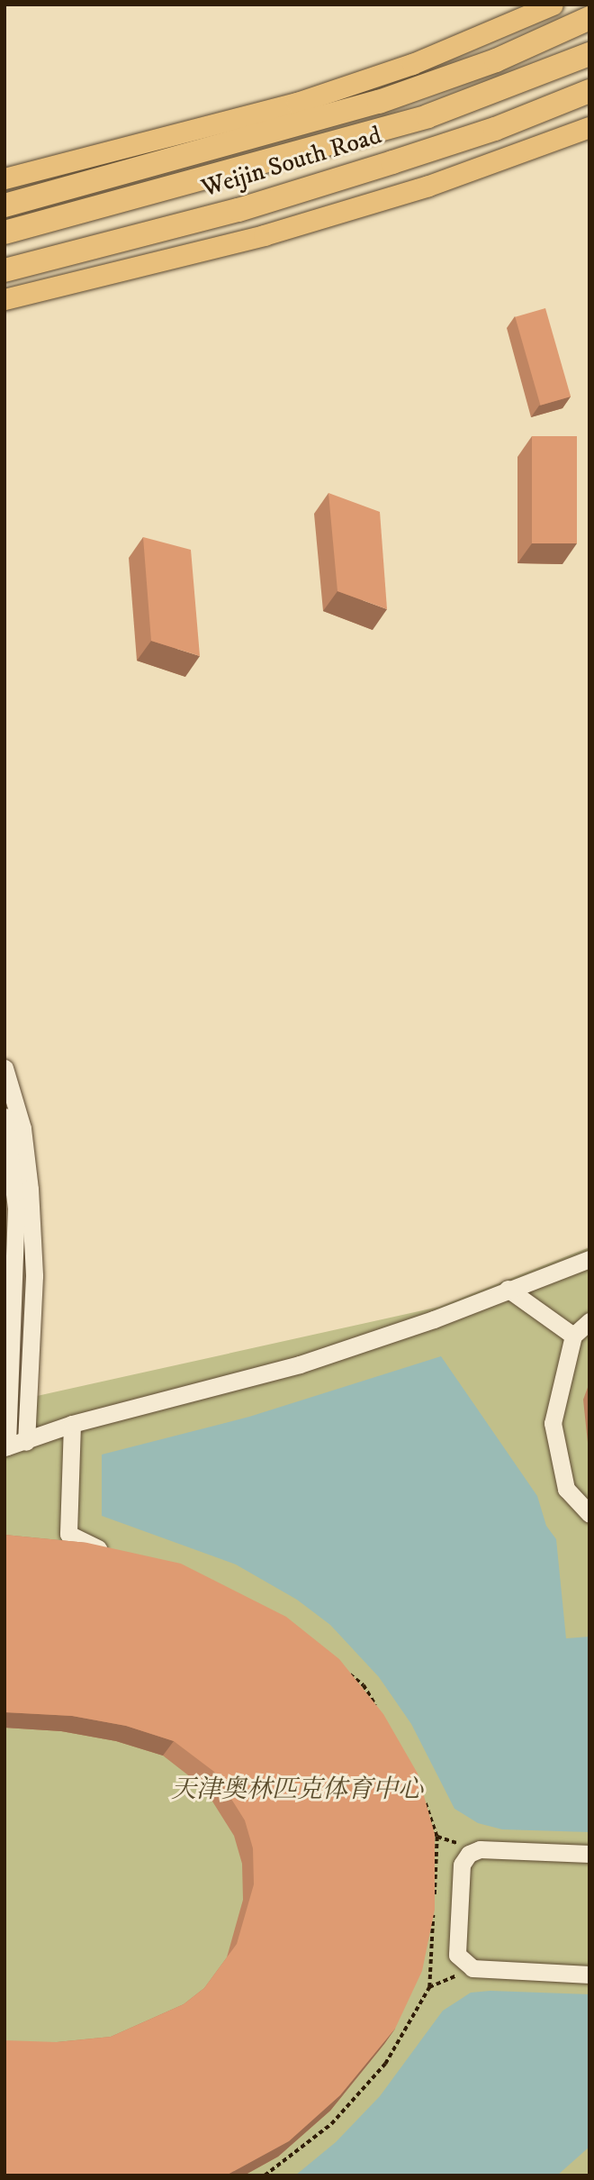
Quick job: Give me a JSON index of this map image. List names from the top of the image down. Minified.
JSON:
{"streets":{"highway":["Weijin South Road"]},"parks":["天津奥林匹克体育中心"]}
